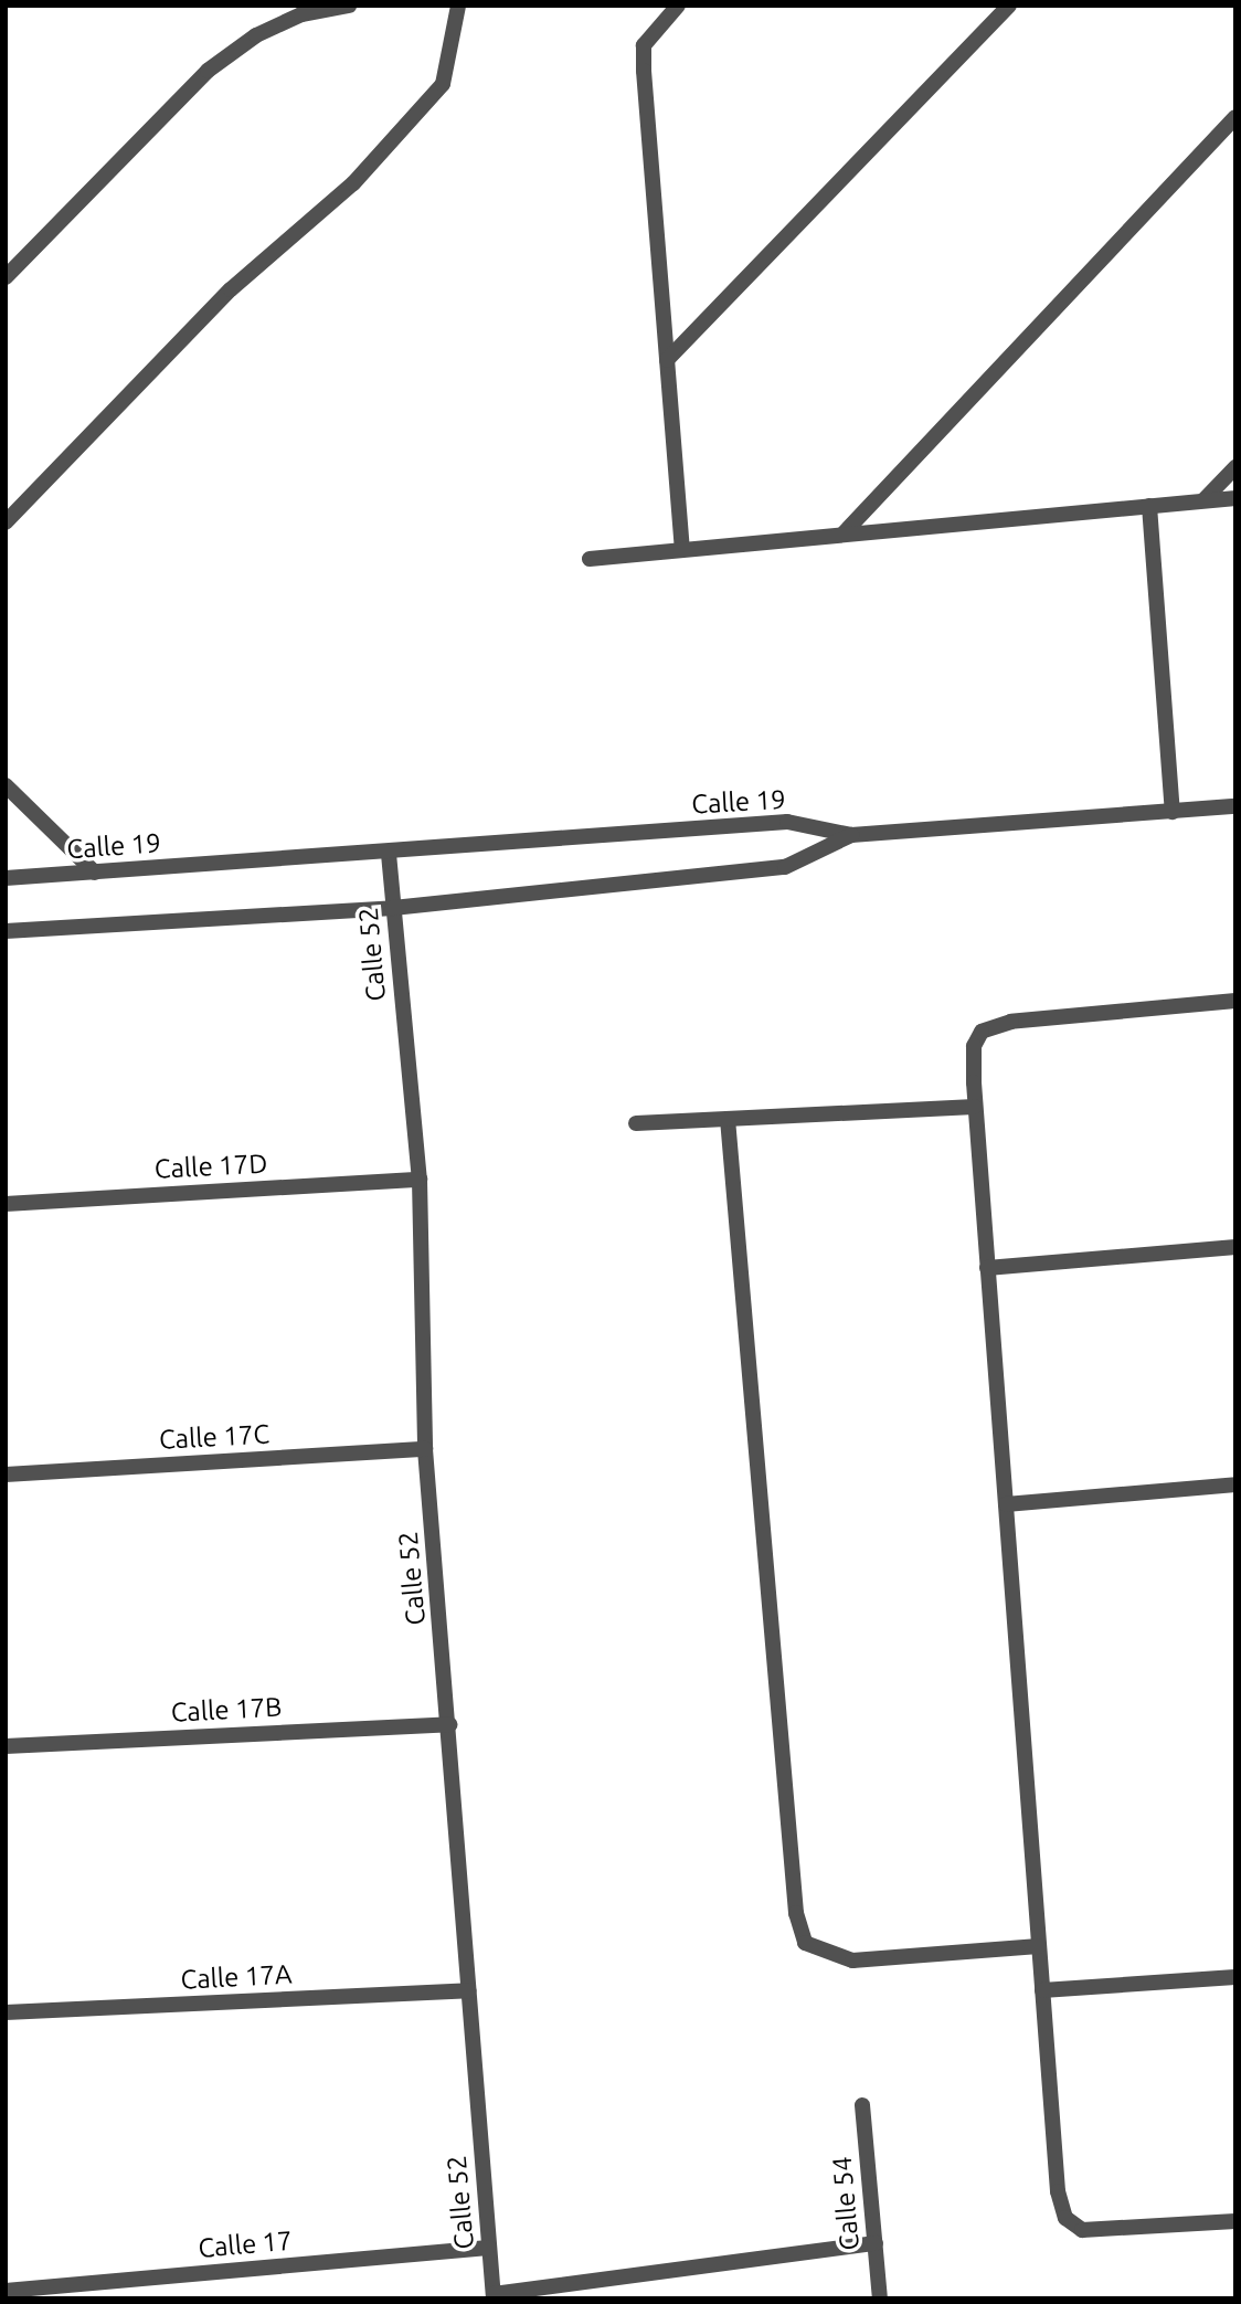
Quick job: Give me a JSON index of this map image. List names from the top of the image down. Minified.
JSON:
{"streets":{"street":["Calle 19","Calle 52","Calle 17D","Calle 17C","Calle 17B","Calle 17A","Calle 54","Calle 17"]},"crossings":[["Calle 19","Calle 52"],["Calle 52","Calle 17D"],["Calle 52","Calle 17C"],["Calle 52","Calle 17B"],["Calle 52","Calle 17A"],["Calle 52","Calle 17"]]}
